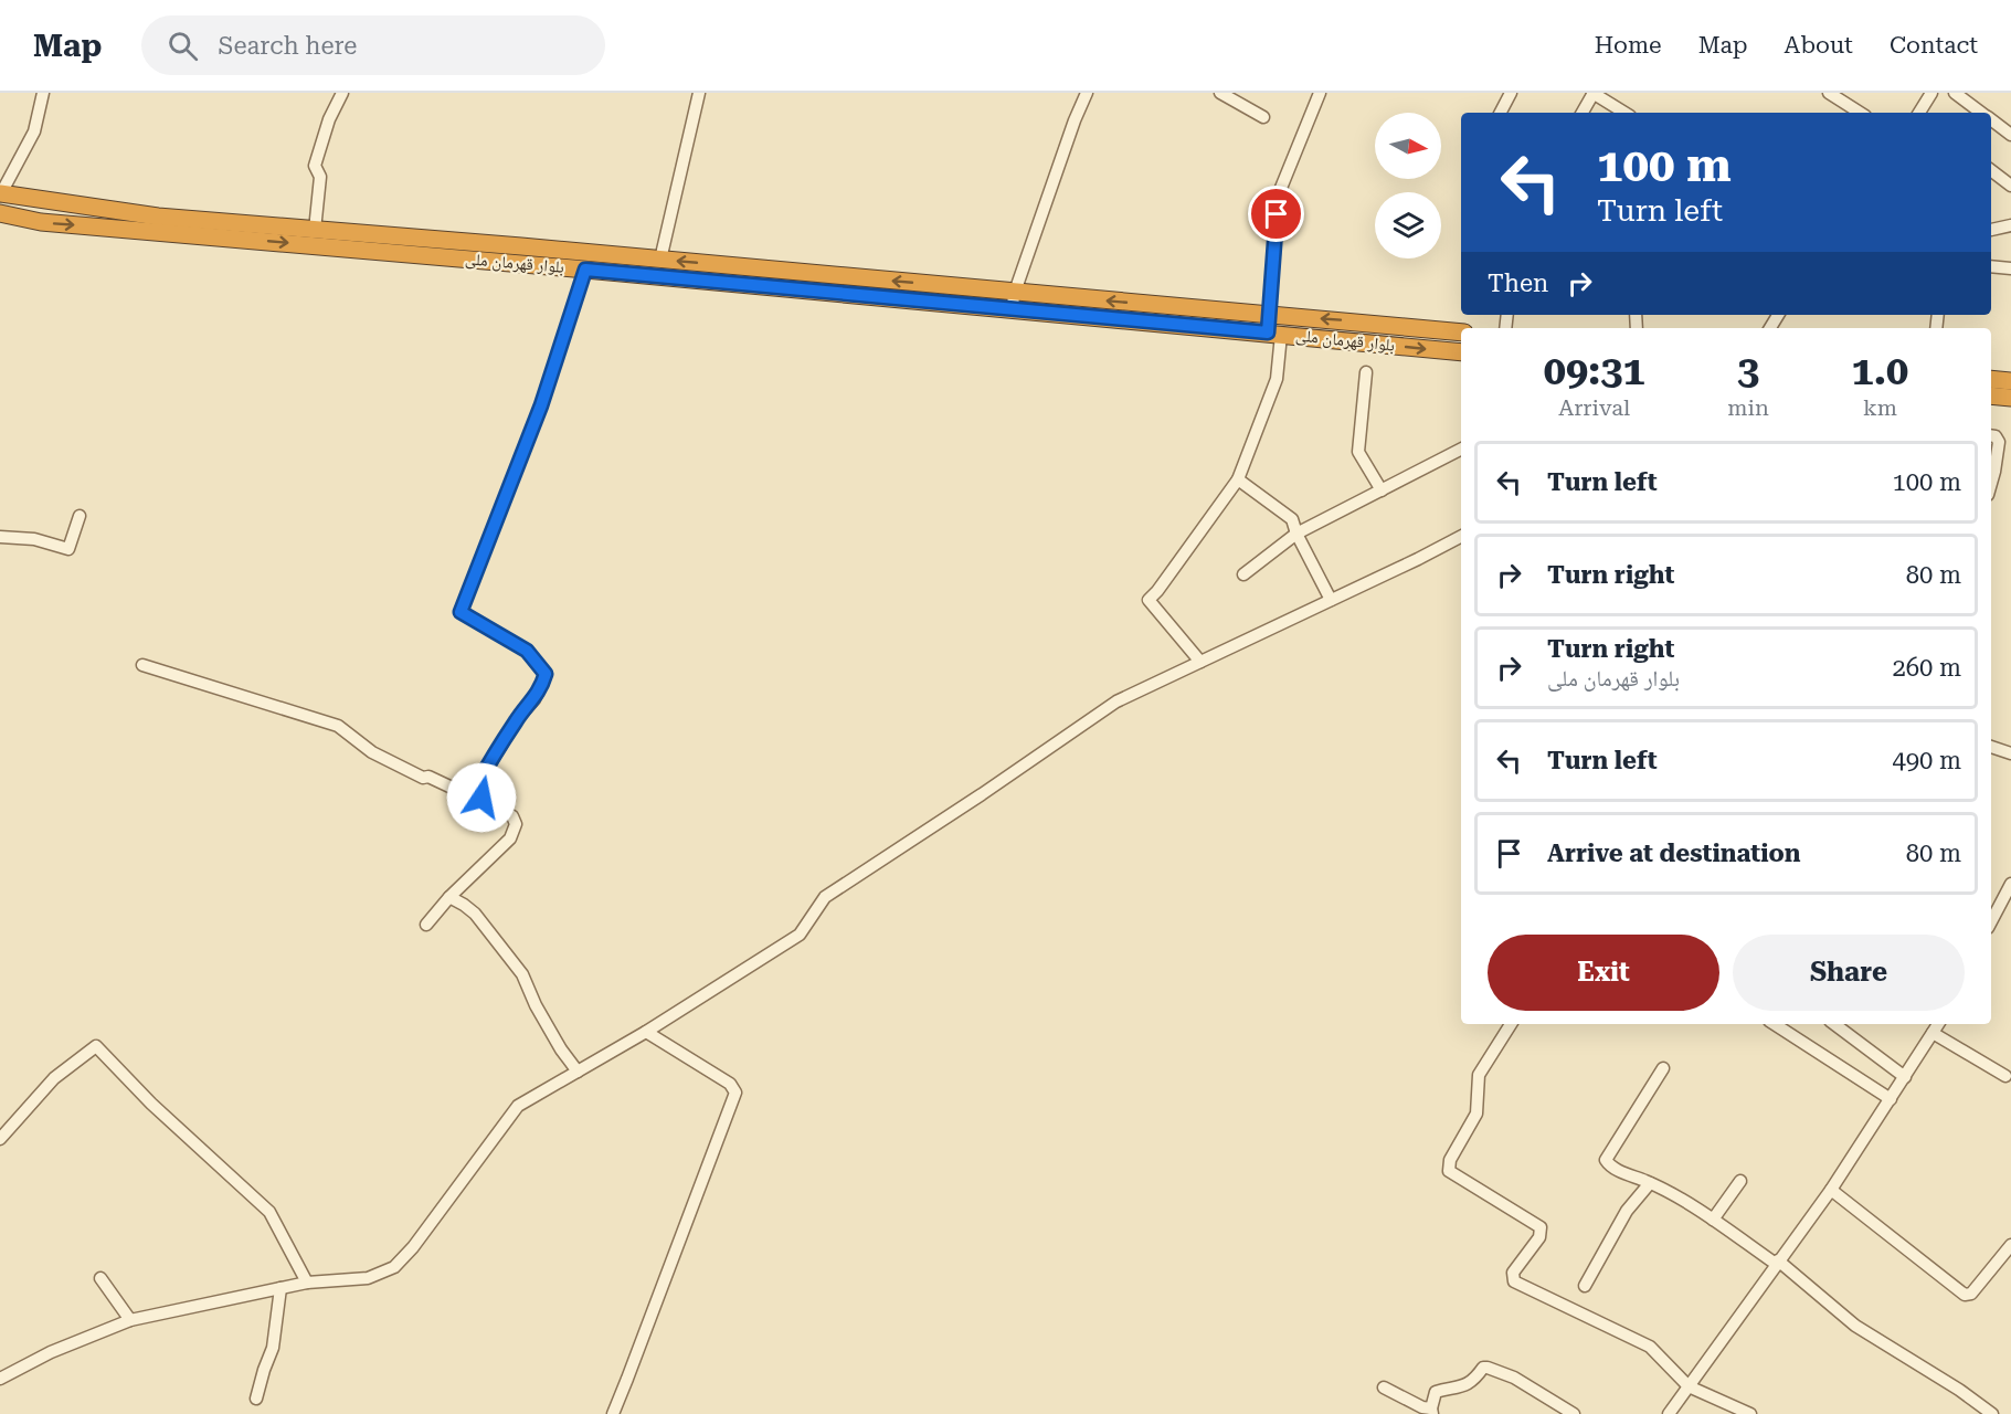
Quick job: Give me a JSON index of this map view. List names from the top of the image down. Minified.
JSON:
{"streets":{"highway":["بلوار قهرمان ملی"]},"north":"right","page":{"header":"Map","search":"Search here","nav":["Home","Map","About","Contact"],"turn":["100 m","Turn left"],"then":"Then","eta":["09:31","Arrival","3","min","1.0","km"],"list":[{"name":"Turn left","value":"100 m"},{"name":"Turn right","value":"80 m"},{"name":"Turn right","note":"بلوار قهرمان ملی","value":"260 m"},{"name":"Turn left","value":"490 m"},{"name":"Arrive at destination","value":"80 m"}],"buttons":["Exit","Share"]}}
